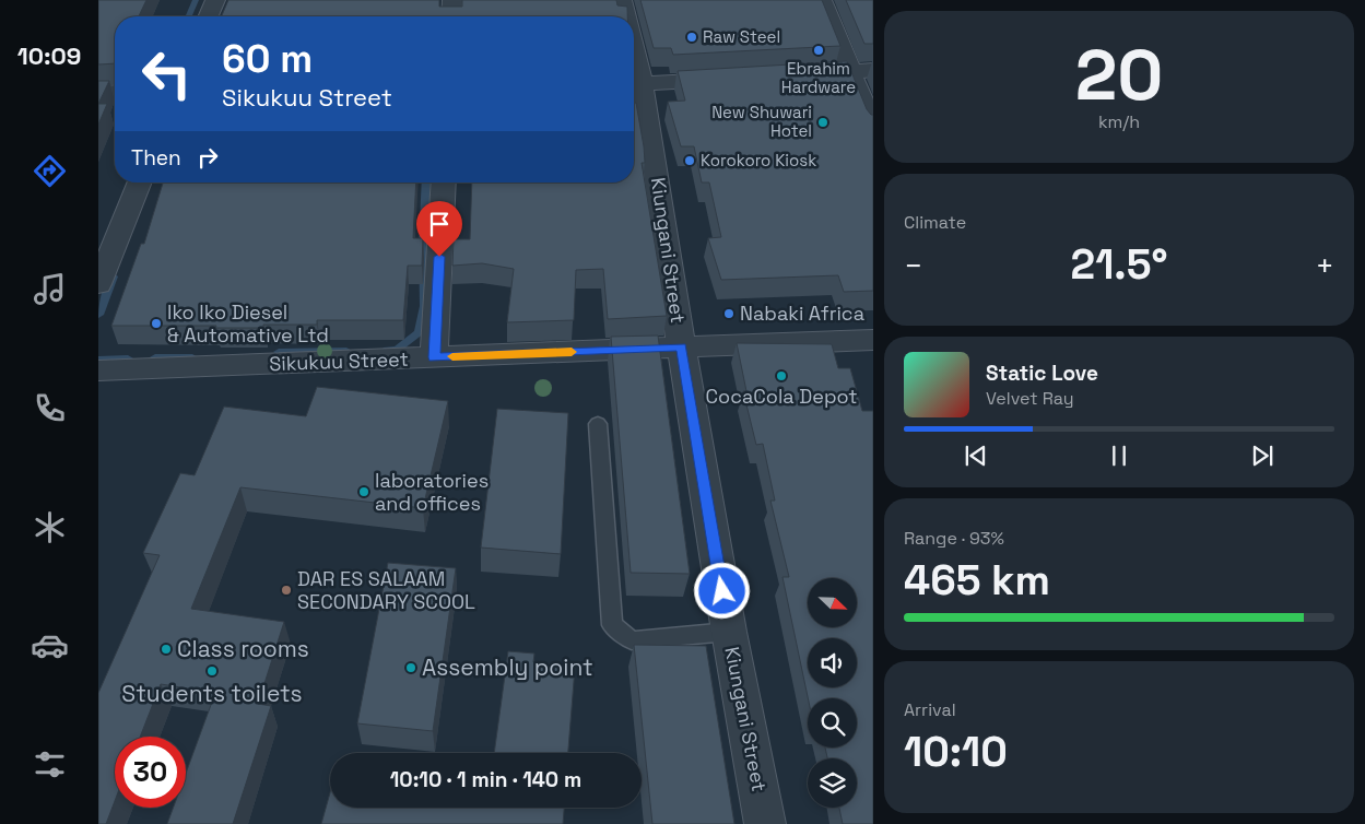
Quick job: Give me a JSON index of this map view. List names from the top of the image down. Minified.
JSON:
{"streets":{"street":["Kiungani Street","Sikukuu Street"]},"crossings":[["Kiungani Street","Sikukuu Street"]],"places":["Raw Steel","Ebrahim Hardware","New Shuwari Hotel","Korokoro Kiosk","Nabaki Africa","Iko Iko Diesel & Automative Ltd","CocaCola Depot","laboratories and offices","DAR ES SALAAM SECONDARY SCOOL","Class rooms","Assembly point","Students toilets"],"north":"bottom right","page":{"tabs":"10:09","tile":[["20","km/h"],"Climate",["Range · 93%","465 km"],["Arrival","10:10"]],"turn":["60 m","Sikukuu Street"],"then":"Then","heat":["−","21.5°","+"],"song":["Static Love","Velvet Ray"],"limit":"30","trip":"10:10 · 1 min · 140 m"}}
